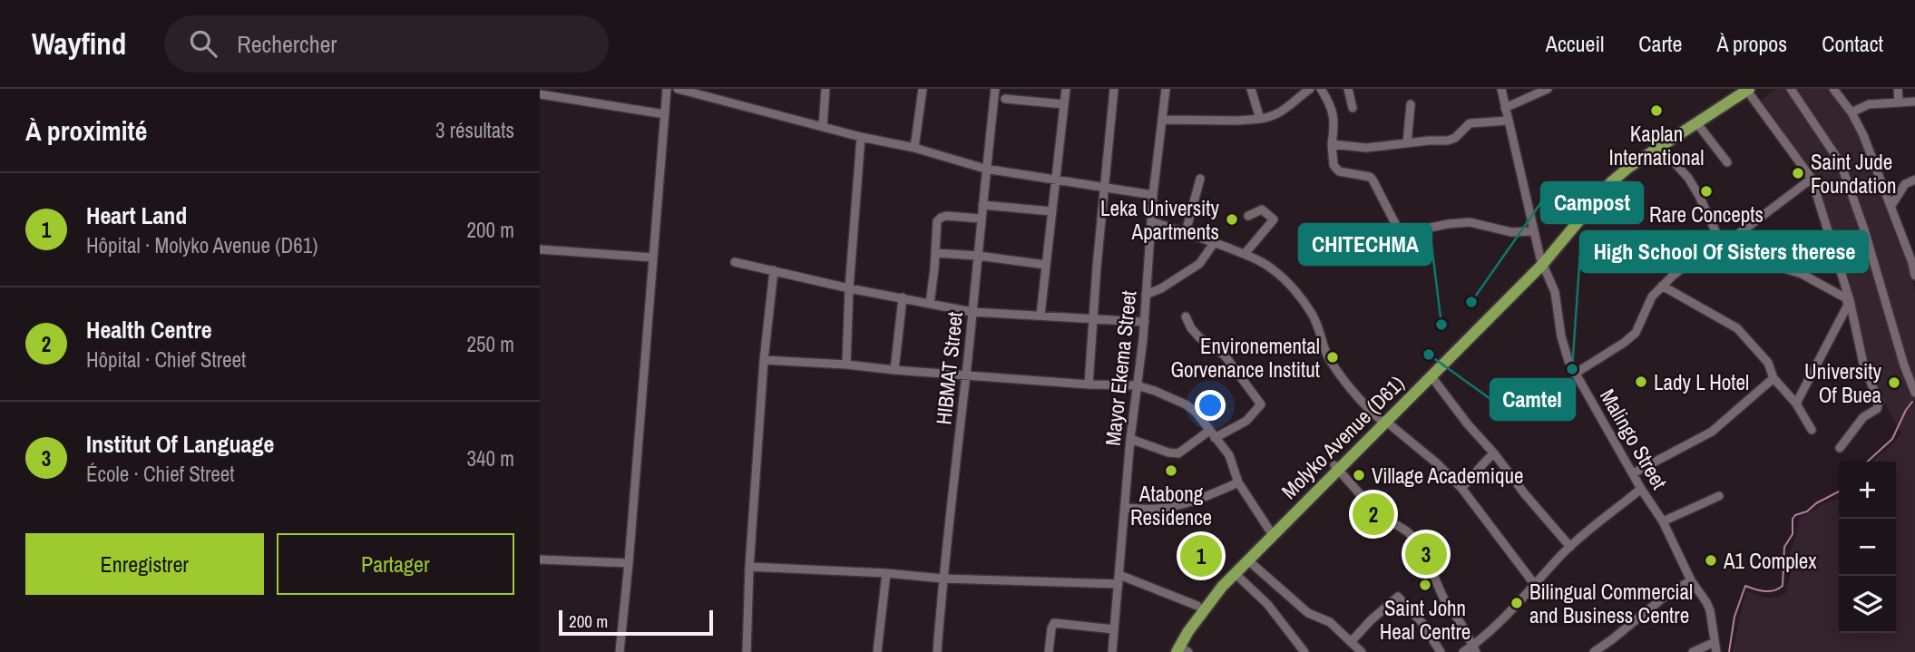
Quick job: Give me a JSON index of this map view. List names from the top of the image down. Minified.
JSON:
{"streets":{"highway":["Molyko Avenue (D61)"],"street":["HIBMAT Street","Mayor Ekema Street","Malingo Street"]},"crossings":[["Molyko Avenue (D61)","Malingo Street"]],"places":["Kaplan International","Saint Jude Foundation","Rare Concepts","Leka University Apartments","Campost","CHITECHMA","Camtel","Environemental Gorvenance Institut","High School Of Sisters therese","Lady L Hotel","University Of Buea","Atabong Residence","Village Academique","A1 Complex","Saint John Heal Centre","Bilingual Commercial and Business Centre"],"scale_bar":"200 m","page":{"header":"Wayfind","search":"Rechercher","nav":["Accueil","Carte","À propos","Contact"],"heading":["À proximité","3 résultats"],"list":[{"mark":"1","name":"Heart Land","note":"Hôpital · Molyko Avenue (D61)","value":"200 m"},{"mark":"2","name":"Health Centre","note":"Hôpital · Chief Street","value":"250 m"},{"mark":"3","name":"Institut Of Language","note":"École · Chief Street","value":"340 m"}],"map_buttons":["+","−"],"pins":["2","3","1"],"buttons":["Enregistrer","Partager"],"scale":"200 m"}}
